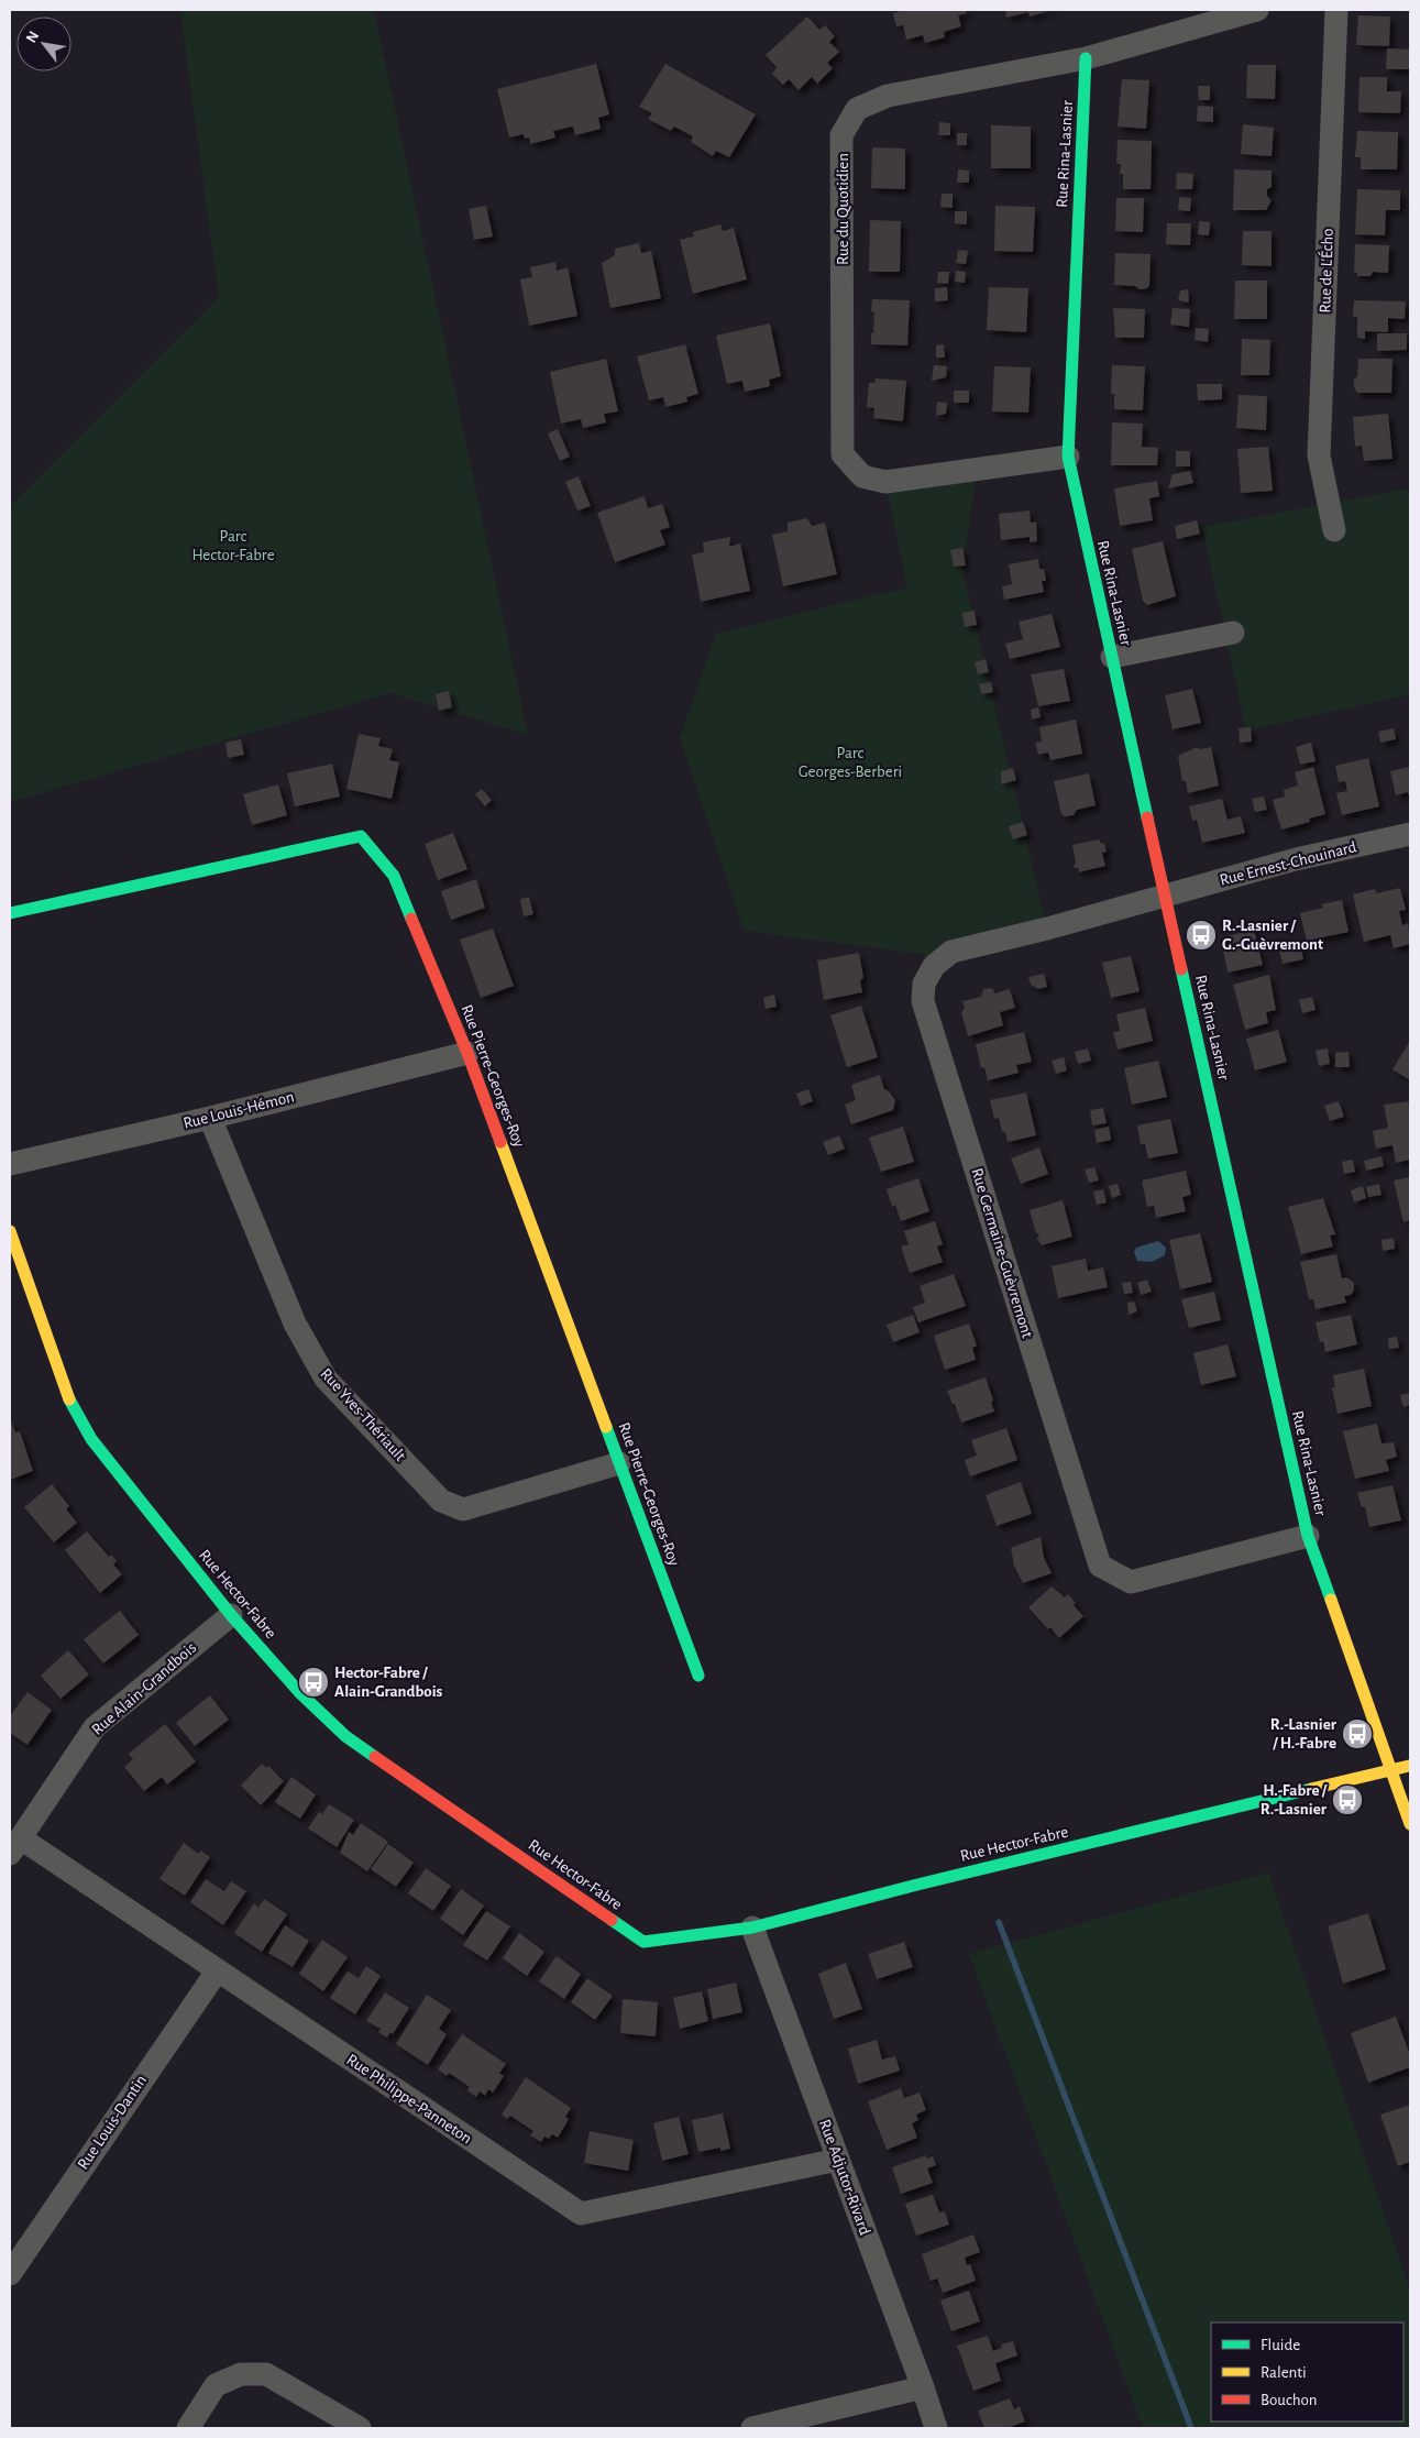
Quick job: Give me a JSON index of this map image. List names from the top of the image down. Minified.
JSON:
{"streets":{"street":["Rue Rina-Lasnier","Rue du Quotidien","Rue de L'Écho","Rue Ernest-Chouinard","Rue Pierre-Georges-Roy","Rue Louis-Hémon","Rue Germaine-Guèvremont","Rue Yves-Thériault","Rue Hector-Fabre","Rue Alain-Grandbois","Rue Philippe-Panneton","Rue Louis-Dantin","Rue Adjutor-Rivard"]},"crossings":[["Rue Rina-Lasnier","Rue du Quotidien"],["Rue Rina-Lasnier","Rue Ernest-Chouinard"],["Rue Rina-Lasnier","Rue Germaine-Guèvremont"],["Rue Rina-Lasnier","Rue Hector-Fabre"],["Rue Ernest-Chouinard","Rue Germaine-Guèvremont"],["Rue Pierre-Georges-Roy","Rue Louis-Hémon"],["Rue Pierre-Georges-Roy","Rue Yves-Thériault"],["Rue Louis-Hémon","Rue Yves-Thériault"],["Rue Hector-Fabre","Rue Alain-Grandbois"],["Rue Hector-Fabre","Rue Adjutor-Rivard"],["Rue Alain-Grandbois","Rue Philippe-Panneton"],["Rue Philippe-Panneton","Rue Louis-Dantin"],["Rue Philippe-Panneton","Rue Adjutor-Rivard"]],"parks":["Parc Hector-Fabre","Parc Georges-Berberi"],"places":{"bus stop":["R.-Lasnier / G.-Guèvremont","Hector-Fabre / Alain-Grandbois","R.-Lasnier / H.-Fabre","H.-Fabre / R.-Lasnier"]},"legend":["Fluide","Ralenti","Bouchon"],"north":"top left"}
